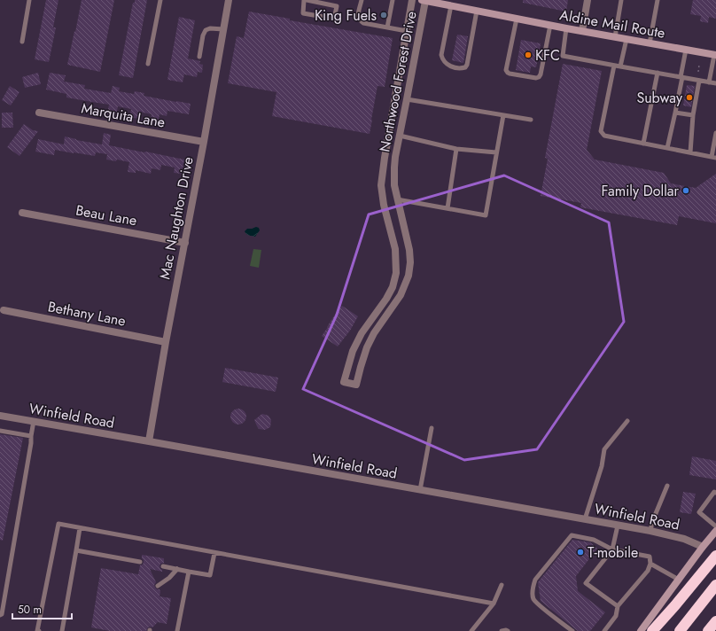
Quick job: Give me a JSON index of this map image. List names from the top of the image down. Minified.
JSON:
{"streets":{"main road":["Aldine Mail Route"],"street":["Northwood Forest Drive","Marquita Lane","Beau Lane","Mac Naughton Drive","Bethany Lane","Winfield Road"]},"crossings":[["Aldine Mail Route","Northwood Forest Drive"],["Marquita Lane","Mac Naughton Drive"],["Beau Lane","Mac Naughton Drive"],["Mac Naughton Drive","Bethany Lane"],["Mac Naughton Drive","Winfield Road"]],"places":["King Fuels","KFC","Subway","Family Dollar","T-mobile"],"scale_bar":"50 m"}
